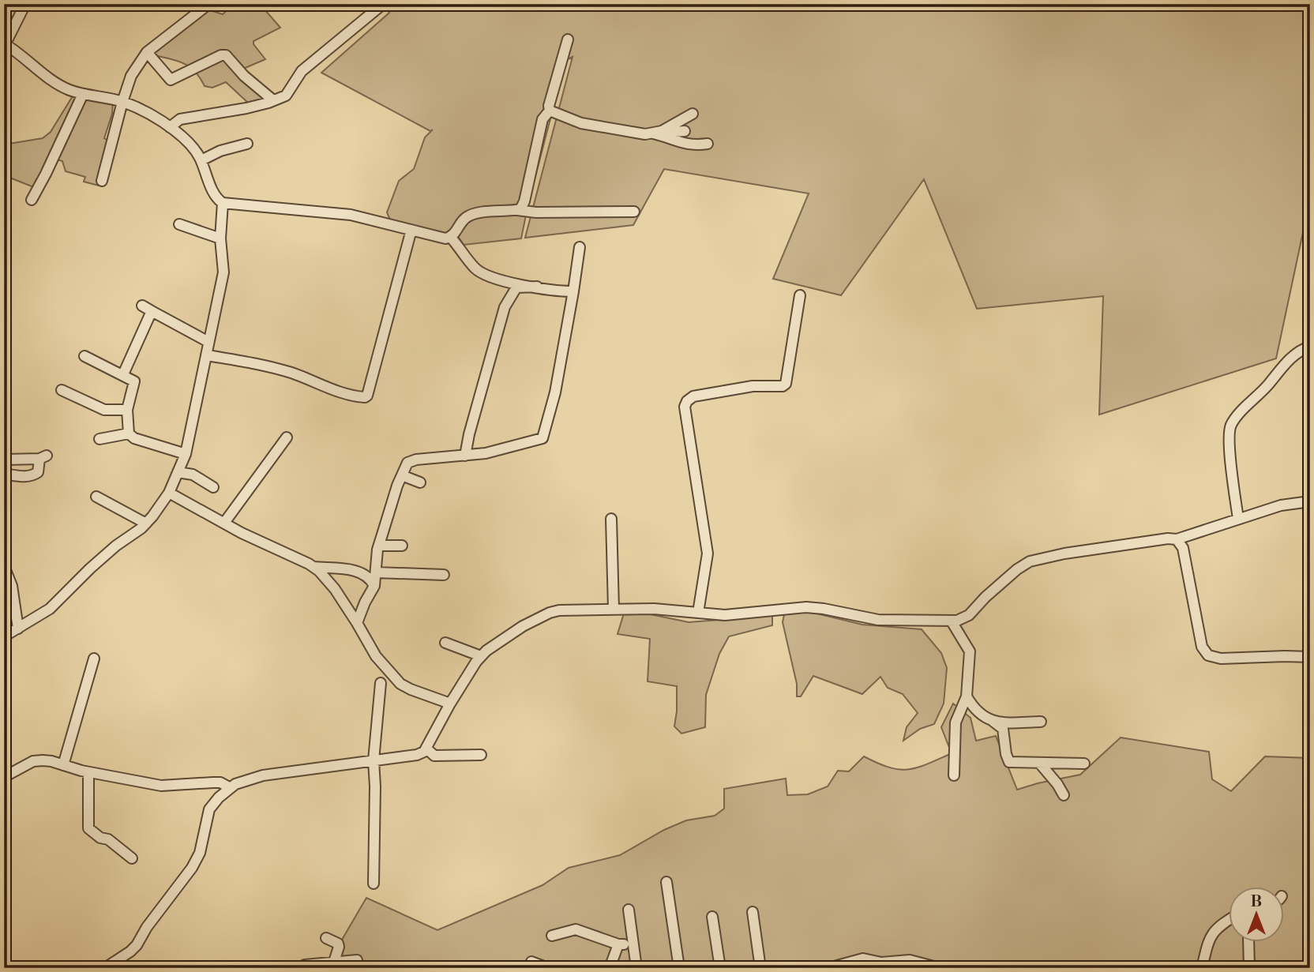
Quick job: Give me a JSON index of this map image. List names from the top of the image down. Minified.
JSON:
{"north":"top"}
